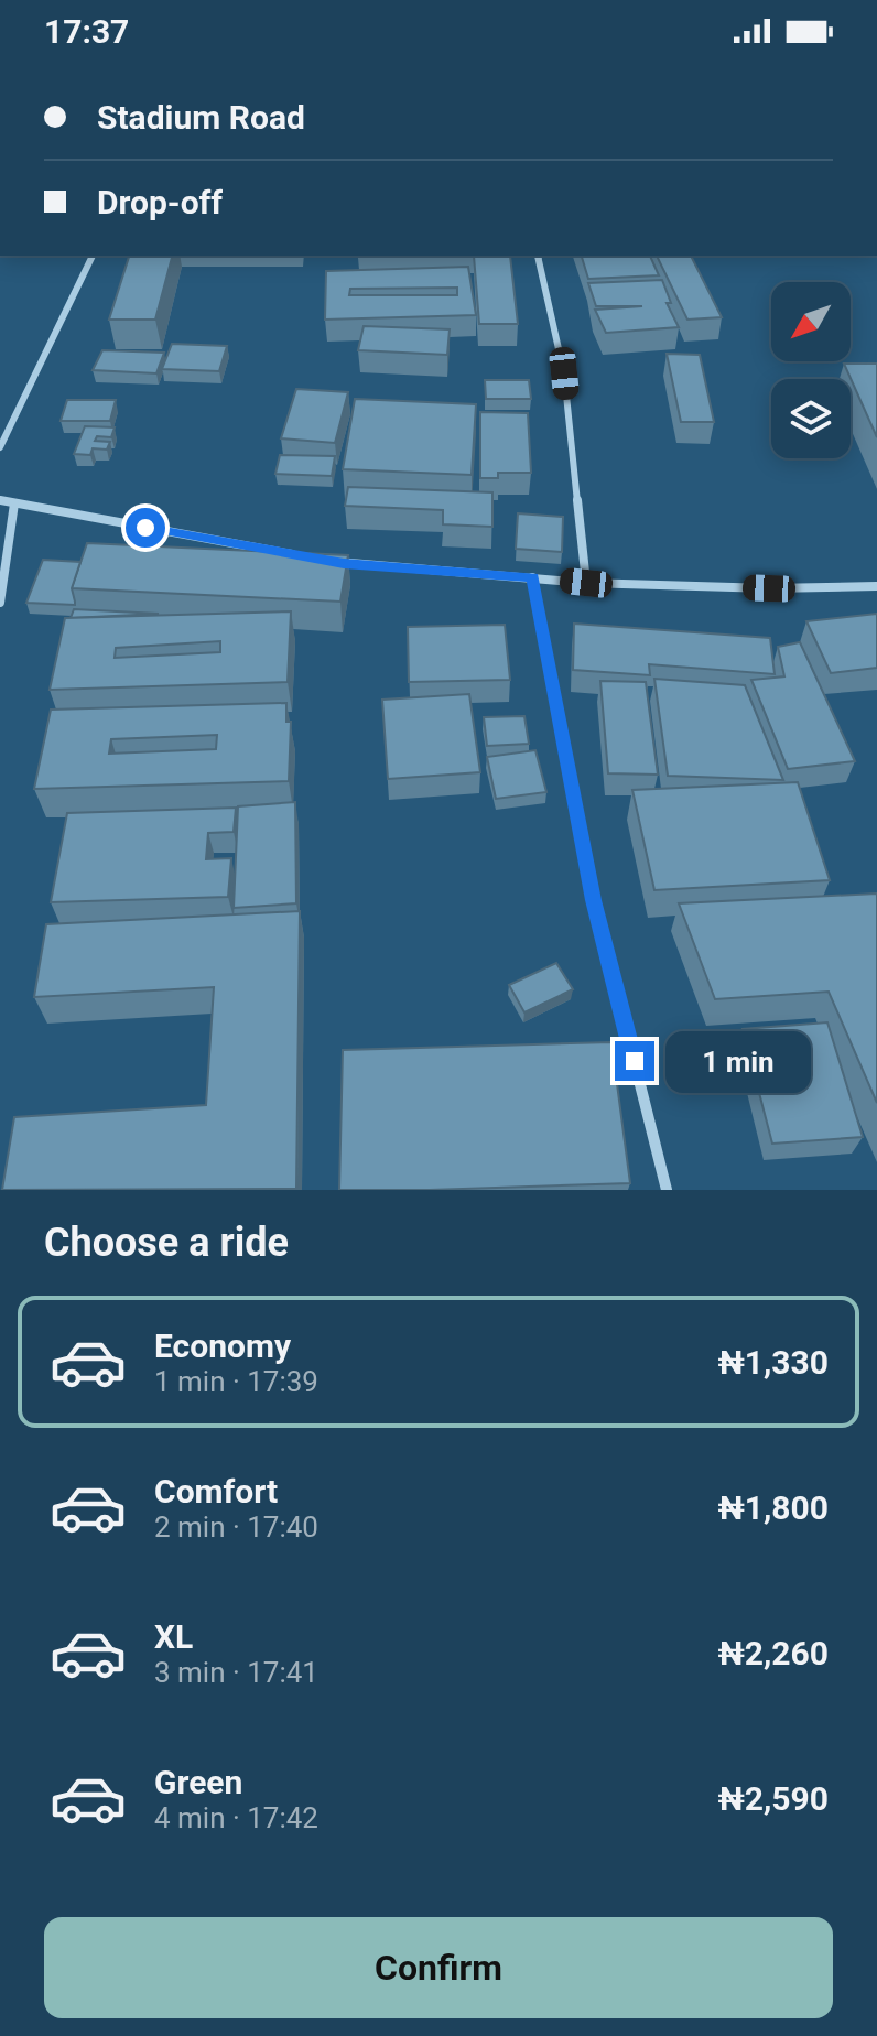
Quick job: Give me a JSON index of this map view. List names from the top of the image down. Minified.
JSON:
{"north":"bottom left","page":{"status":"17:37","banner":["Stadium Road","Drop-off"],"bubble":"1 min","heading":"Choose a ride","list":[{"name":"Economy","note":"1 min · 17:39","value":"₦1,330"},{"name":"Comfort","note":"2 min · 17:40","value":"₦1,800"},{"name":"XL","note":"3 min · 17:41","value":"₦2,260"},{"name":"Green","note":"4 min · 17:42","value":"₦2,590"}],"buttons":"Confirm"}}
